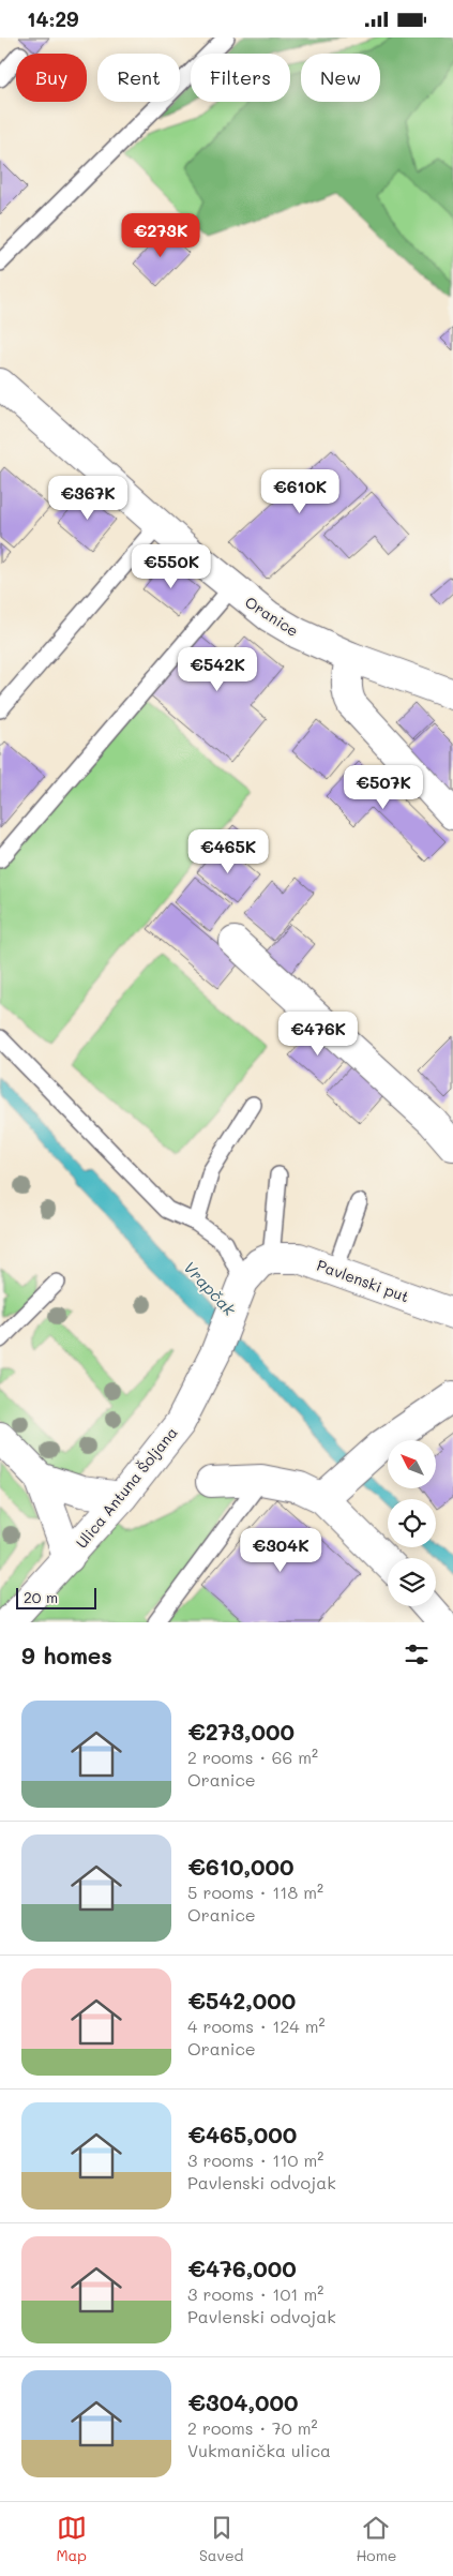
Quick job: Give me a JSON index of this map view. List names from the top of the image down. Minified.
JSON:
{"streets":{"street":["Oranice","Pavlenski put","Ulica Antuna Šoljana"]},"crossings":[["Pavlenski put","Ulica Antuna Šoljana"]],"water":["Vrapčak"],"scale_bar":"20 m","north":"top left","page":{"status":"14:29","chip":["Buy","Rent","Filters","New"],"price":["€273K","€610K","€367K","€550K","€542K","€507K","€465K","€476K","€304K"],"scale":"20 m","heading":"9 homes","list":[{"name":"€273,000","note":"2 rooms · 66 m² · Oranice"},{"name":"€610,000","note":"5 rooms · 118 m² · Oranice"},{"name":"€542,000","note":"4 rooms · 124 m² · Oranice"},{"name":"€465,000","note":"3 rooms · 110 m² · Pavlenski odvojak"},{"name":"€476,000","note":"3 rooms · 101 m² · Pavlenski odvojak"},{"name":"€304,000","note":"2 rooms · 70 m² · Vukmanička ulica"}],"tabs":["Map","Saved","Home"]}}
